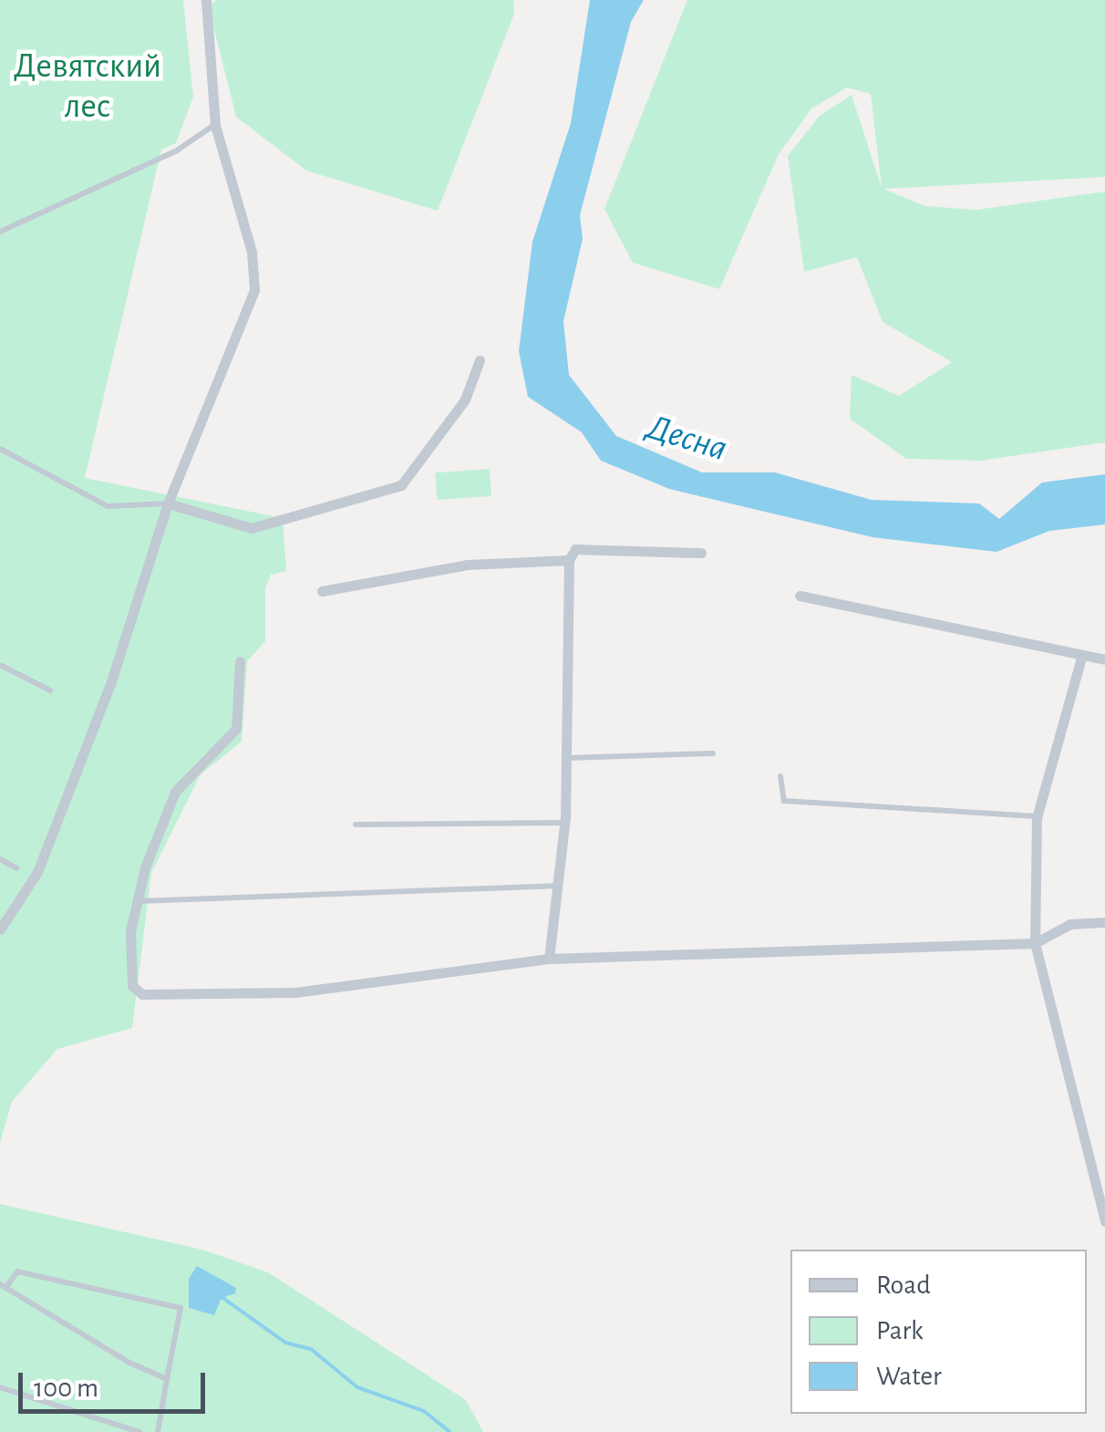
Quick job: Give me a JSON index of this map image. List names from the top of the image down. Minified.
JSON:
{"water":["Десна"],"parks":["Девятский лес"],"legend":["Road","Park","Water"],"scale_bar":"100 m"}
